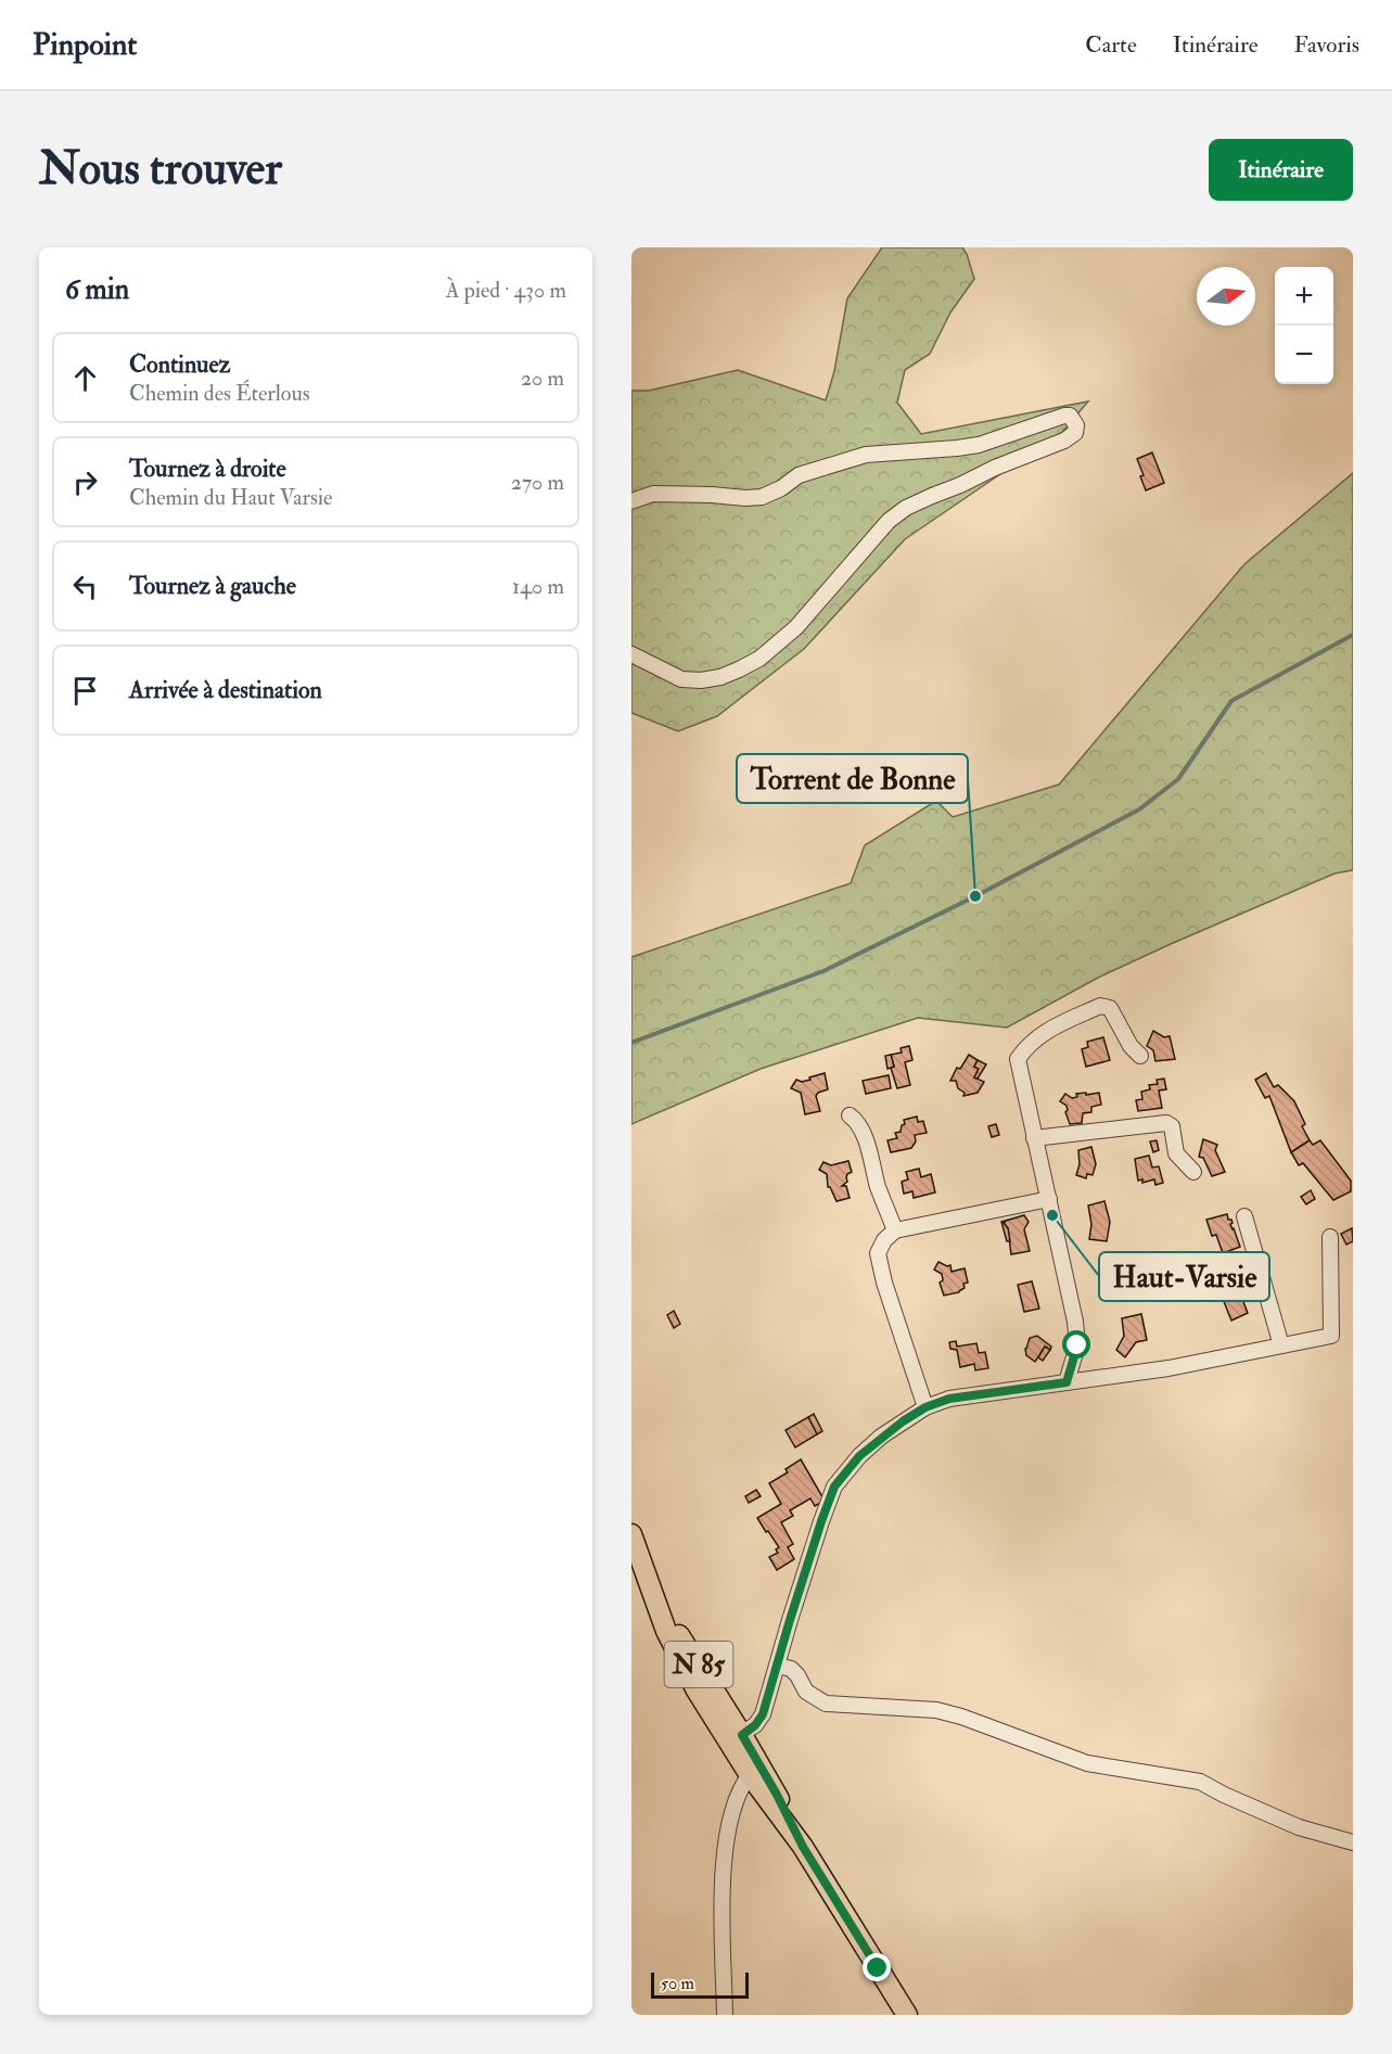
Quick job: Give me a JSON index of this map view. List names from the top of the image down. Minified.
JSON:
{"streets":{"main road":["N 85"]},"places":["Torrent de Bonne","Haut-Varsie"],"scale_bar":"50 m","north":"right","page":{"header":"Pinpoint","nav":["Carte","Itinéraire","Favoris"],"buttons":"Itinéraire","title":"Nous trouver","heading":["6 min","À pied · 430 m"],"map_buttons":["+","−"],"list":[["Continuez","Chemin des Éterlous","20 m"],["Tournez à droite","Chemin du Haut Varsie","270 m"],["Tournez à gauche","140 m"],"Arrivée à destination"],"scale":"50 m"}}
